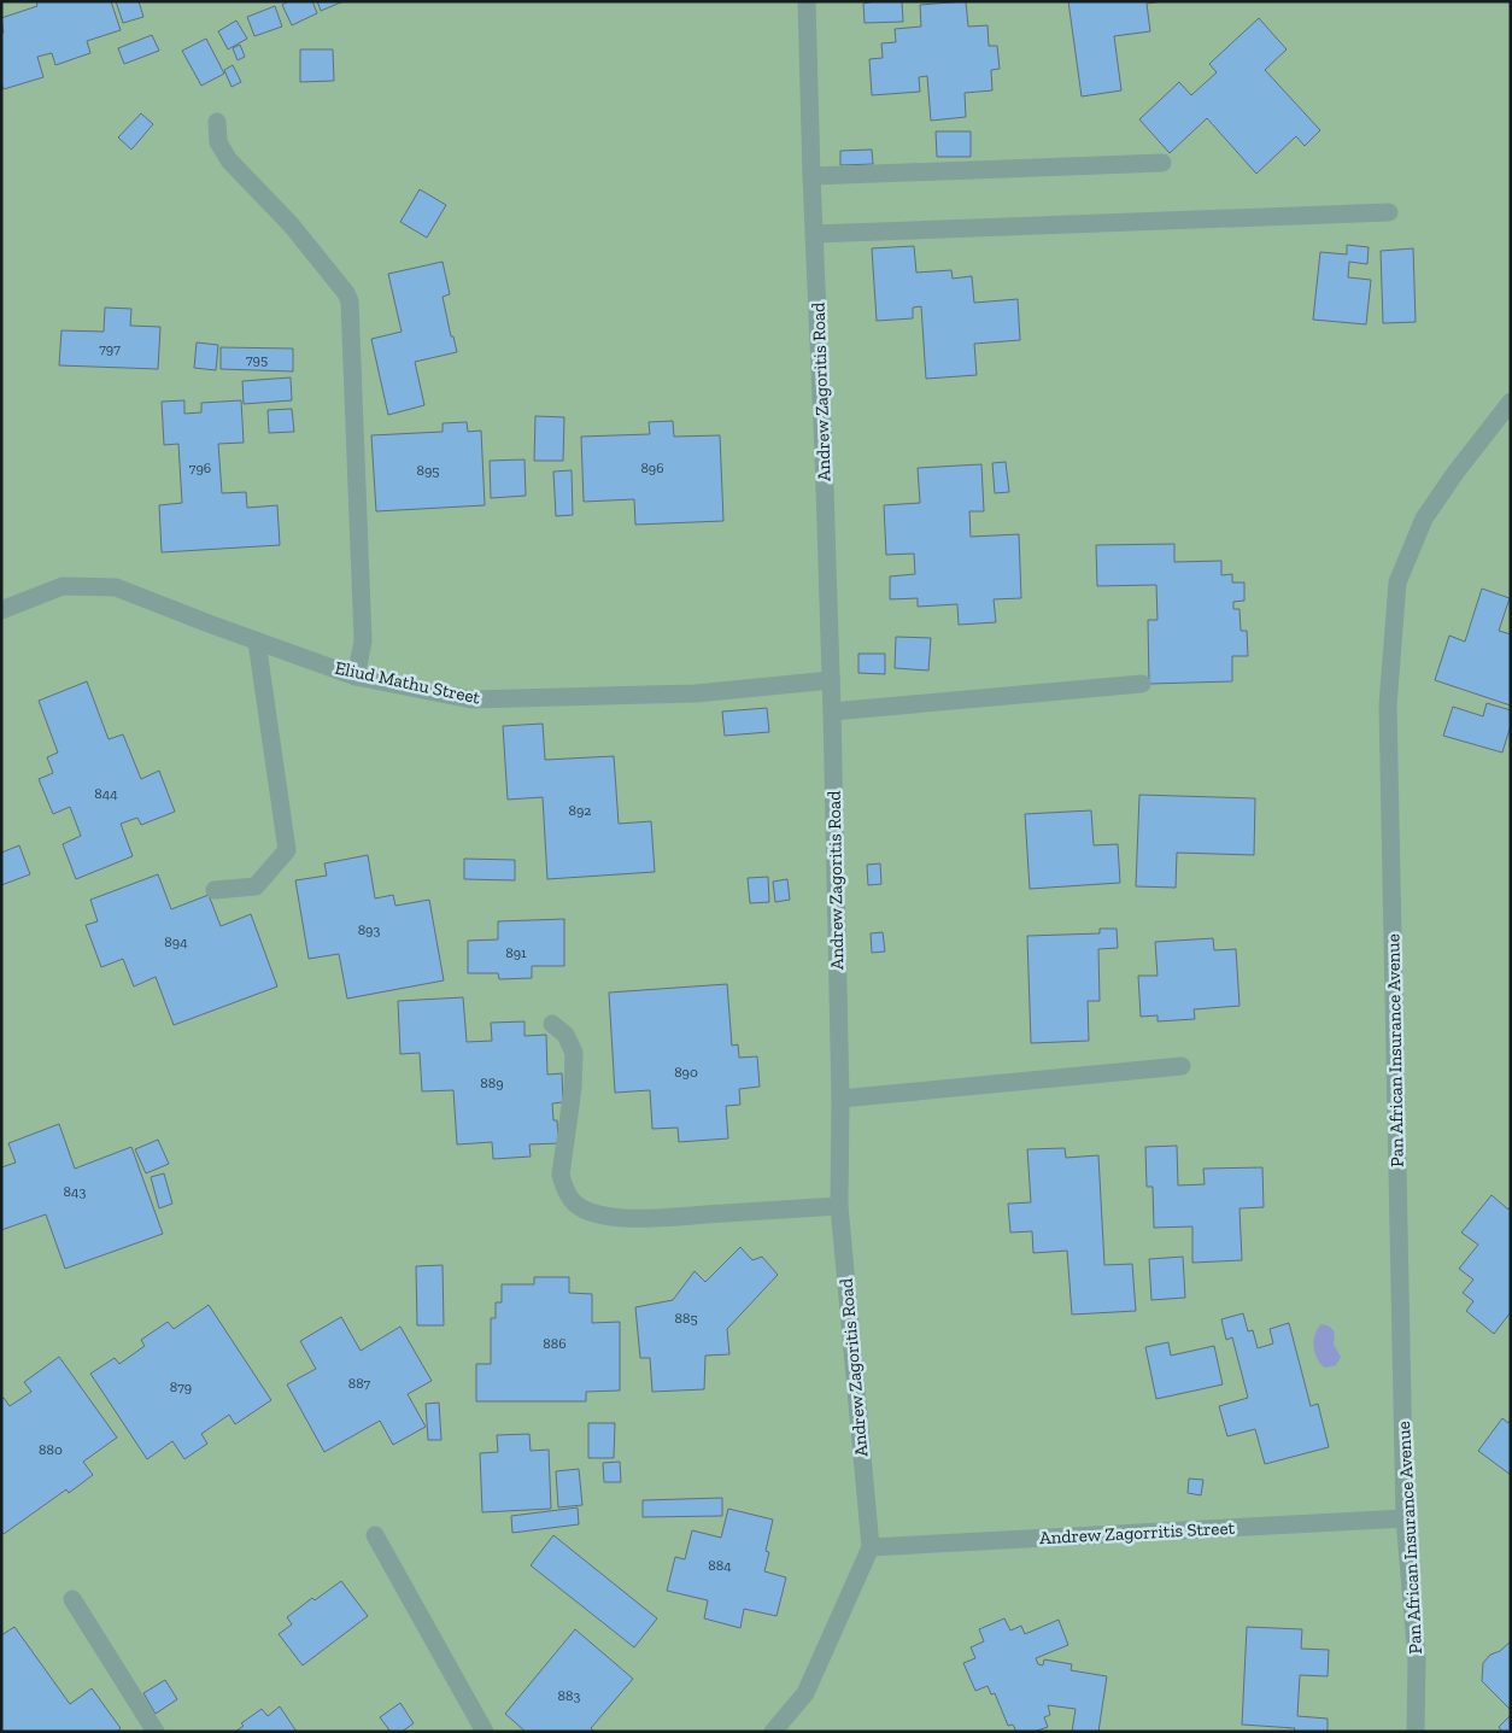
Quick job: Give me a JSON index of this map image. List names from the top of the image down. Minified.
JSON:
{"streets":{"street":["Andrew Zagoritis Road","Eliud Mathu Street","Pan African Insurance Avenue","Andrew Zagorritis Street"]},"crossings":[["Andrew Zagoritis Road","Eliud Mathu Street"],["Andrew Zagoritis Road","Andrew Zagorritis Street"],["Pan African Insurance Avenue","Andrew Zagorritis Street"]],"house_numbers":["797","795","796","896","895","844","892","893","894","891","890","889","843","885","886","887","879","880","884","883"]}
